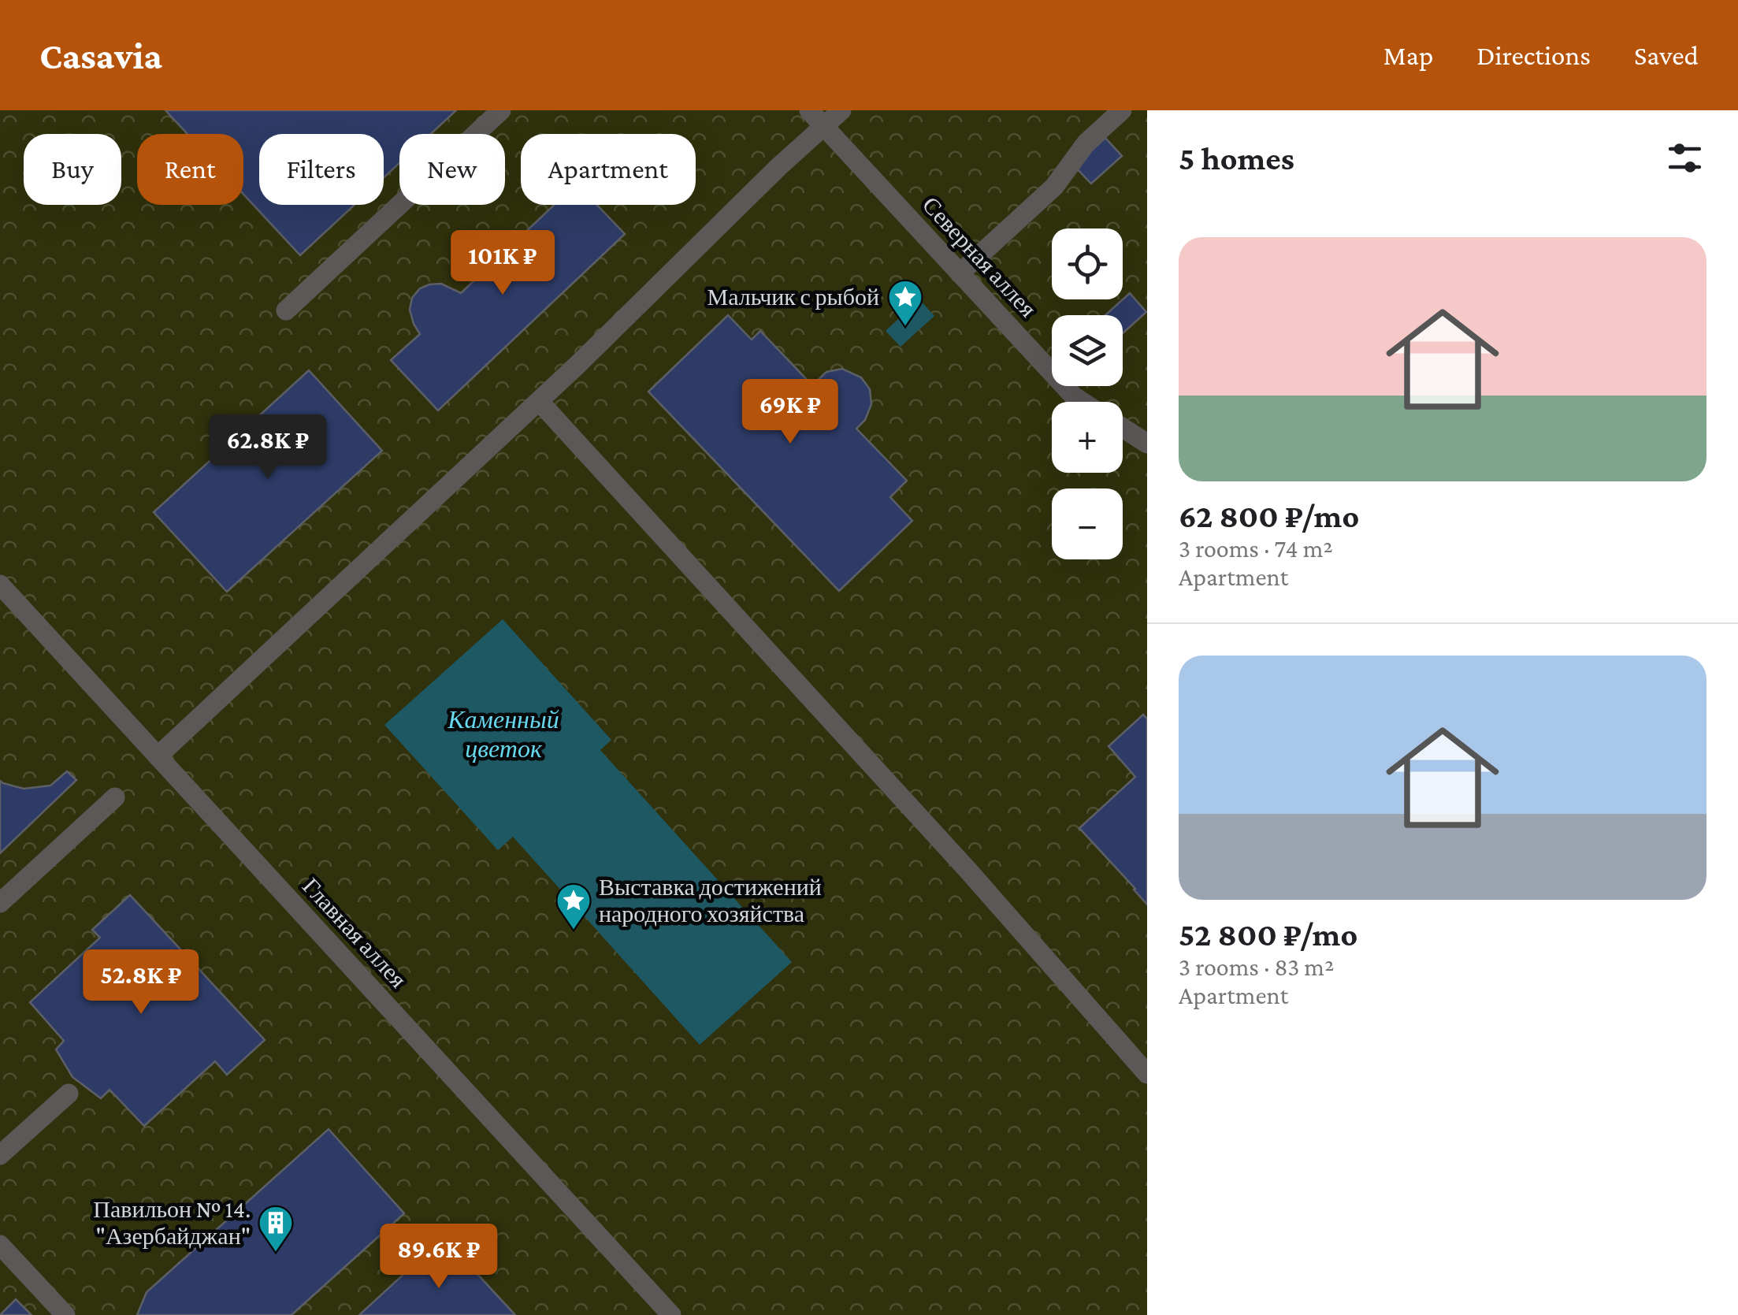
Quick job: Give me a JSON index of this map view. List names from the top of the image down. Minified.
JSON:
{"streets":{"lane":["Северная аллея","Главная аллея"]},"water":["Каменный цветок"],"places":{"place":["Мальчик с рыбой","Выставка достижений народного хозяйства"],"building":["Павильон № 14. \"Азербайджан\""]},"page":{"header":"Casavia","nav":["Map","Directions","Saved"],"heading":"5 homes","chip":["Buy","Rent","Filters","New","Apartment"],"list":[{"name":"62 800 ₽/mo","note":"3 rooms · 74 m² · Apartment"},{"name":"52 800 ₽/mo","note":"3 rooms · 83 m² · Apartment"}],"map_buttons":["+","−"],"price":["101K ₽","69K ₽","62.8K ₽","52.8K ₽","89.6K ₽"]}}
